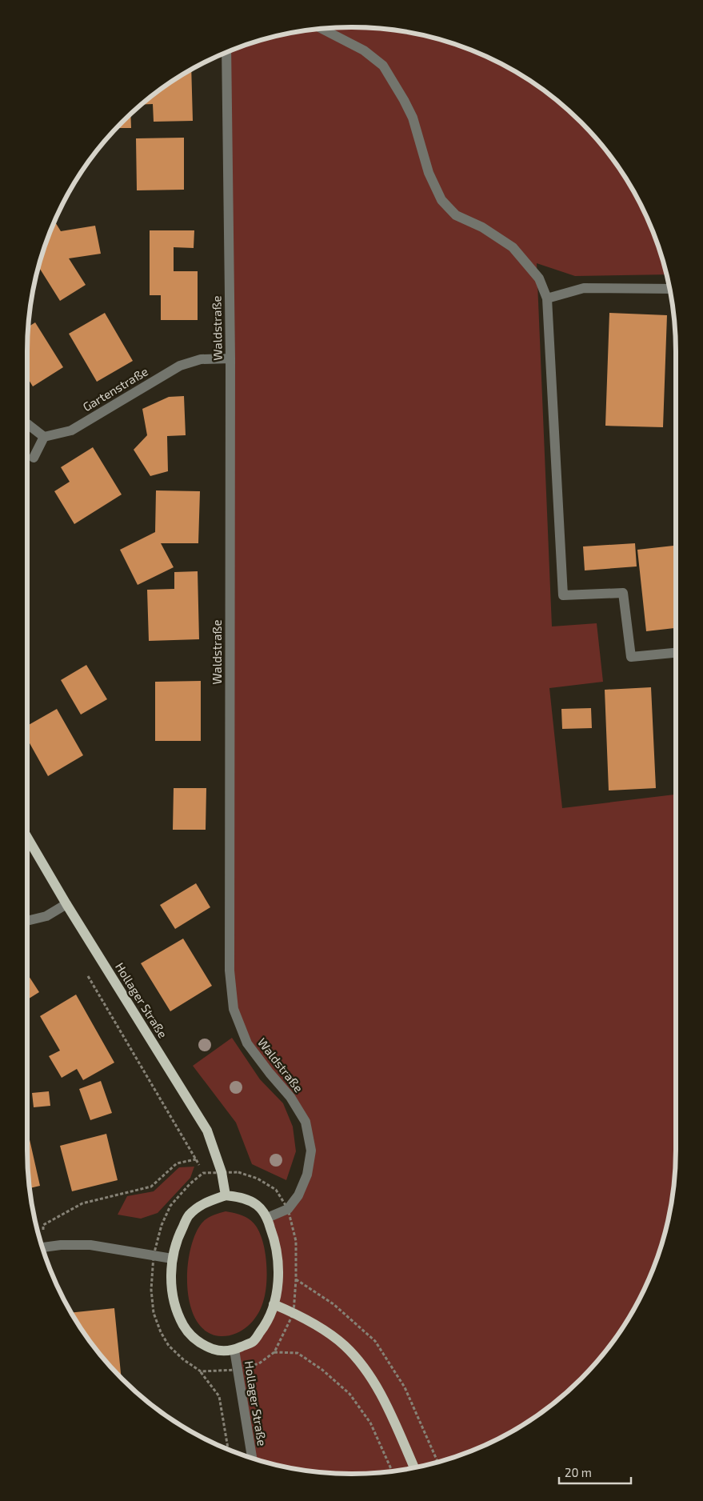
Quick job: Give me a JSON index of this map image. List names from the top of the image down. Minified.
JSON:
{"streets":{"main road":["Hollager Straße"],"street":["Waldstraße","Gartenstraße"]},"crossings":[["Waldstraße","Gartenstraße"]],"scale_bar":"20 m"}
